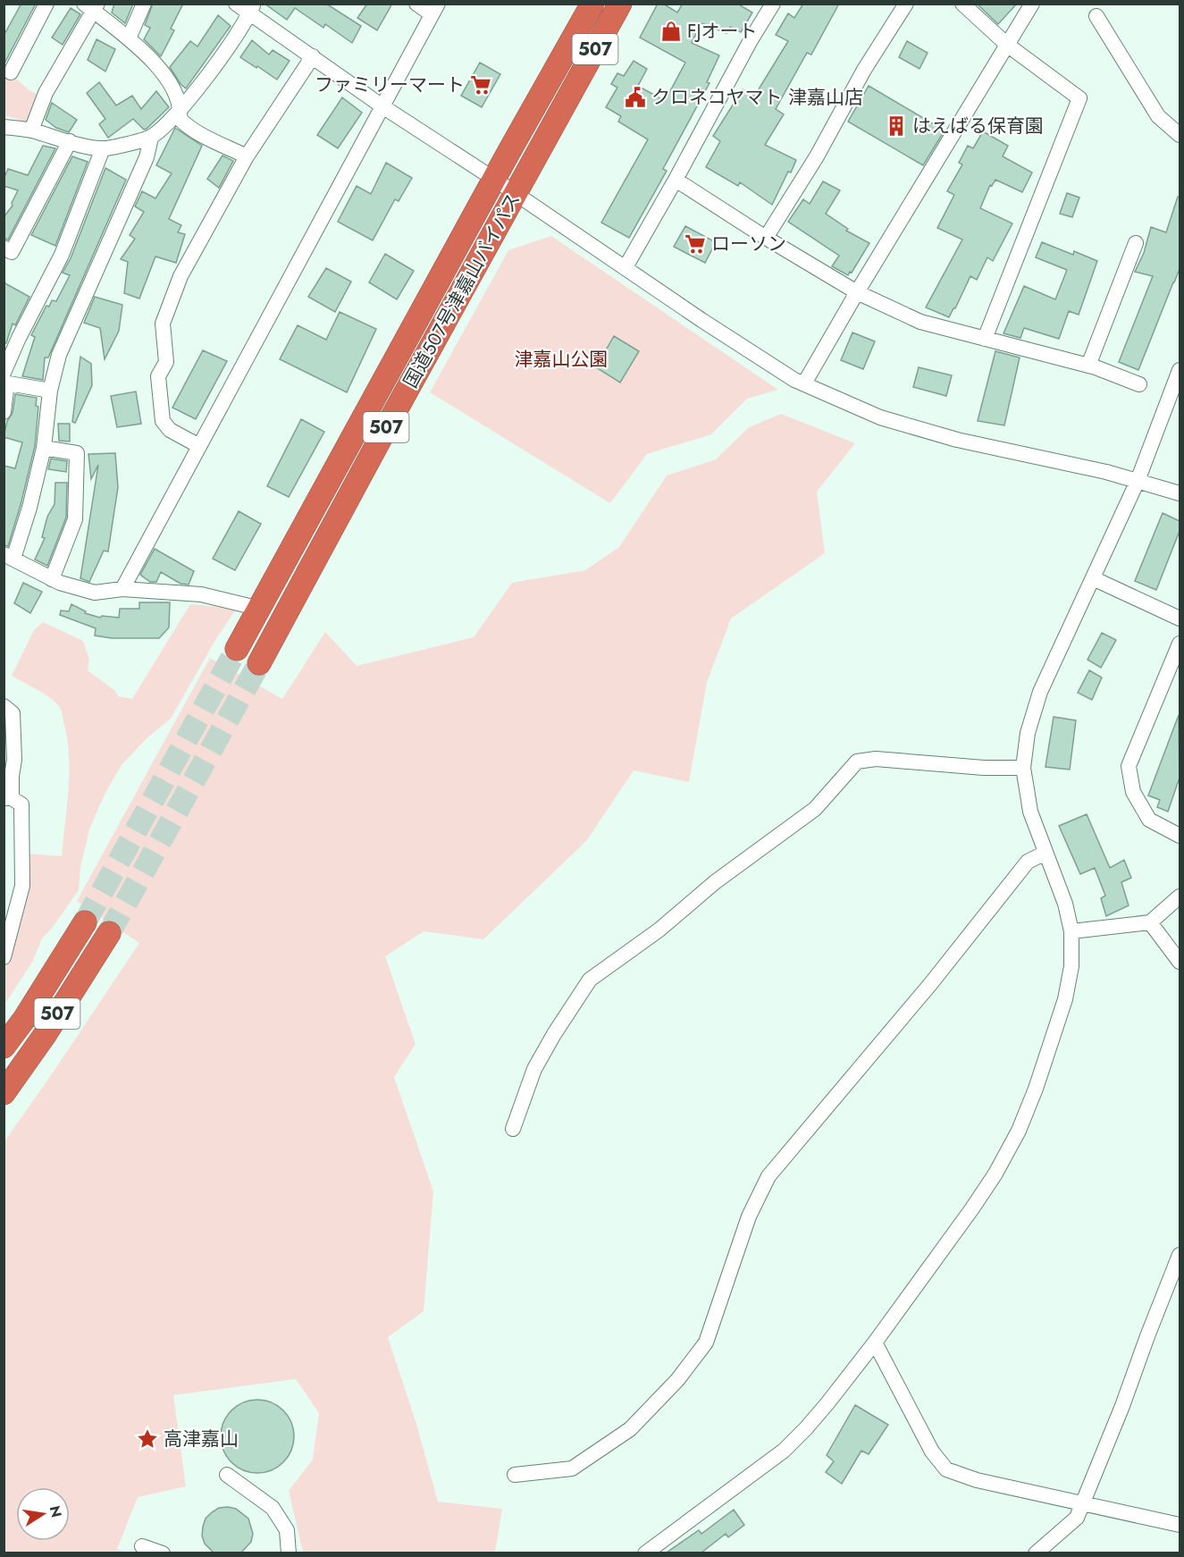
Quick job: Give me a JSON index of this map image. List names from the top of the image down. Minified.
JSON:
{"streets":{"highway":["507","国道507号津嘉山バイパス"]},"parks":["津嘉山公園"],"places":{"shop":["FJオート"],"supermarket":["ファミリーマート","ローソン"],"public building":["クロネコヤマト 津嘉山店"],"building":["はえばる保育園"],"place":["高津嘉山"]},"north":"right"}
